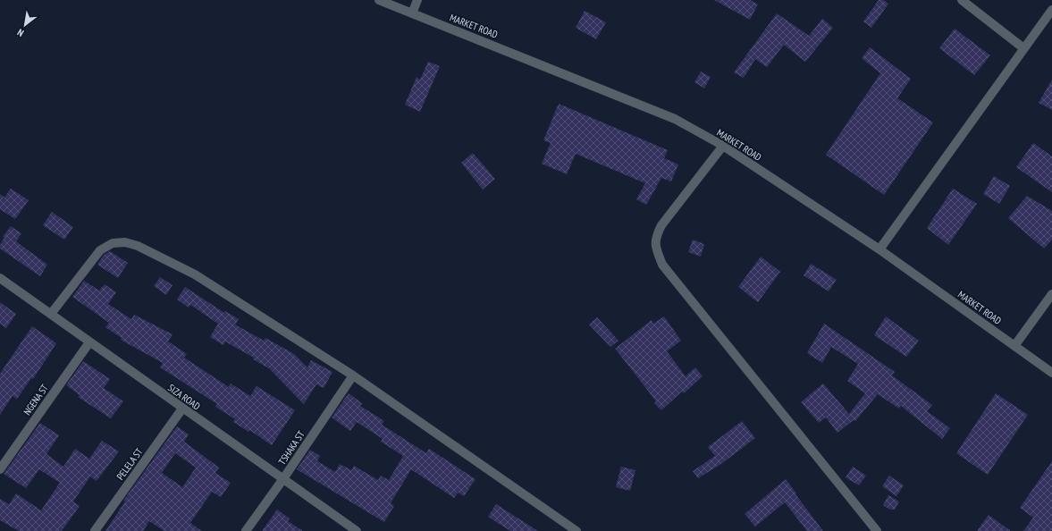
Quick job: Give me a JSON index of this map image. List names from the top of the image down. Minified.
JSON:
{"streets":{"street":["MARKET ROAD","SIZA ROAD","NGENA ST","TSHAKA ST","PELELA ST"]},"crossings":[["SIZA ROAD","NGENA ST"],["SIZA ROAD","TSHAKA ST"],["SIZA ROAD","PELELA ST"]],"north":"bottom left"}
